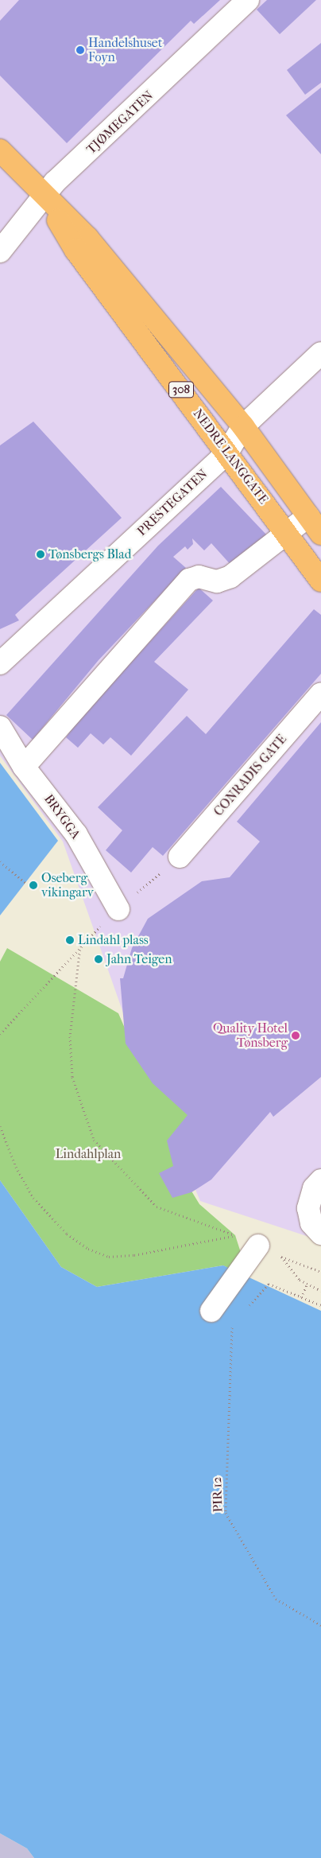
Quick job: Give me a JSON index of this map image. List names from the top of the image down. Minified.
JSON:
{"streets":{"main road":["308","NEDRE LANGGATE"],"street":["TJØMEGATEN","PRESTEGATEN","CONRADIS GATE","BRYGGA"],"path":["PIR 12"]},"crossings":[["TJØMEGATEN","NEDRE LANGGATE"],["NEDRE LANGGATE","PRESTEGATEN"]],"parks":["Lindahlplan"],"places":["Handelshuset Foyn","Tønsbergs Blad","Oseberg vikingarv","Lindahl plass","Jahn Teigen","Quality Hotel Tønsberg"]}
